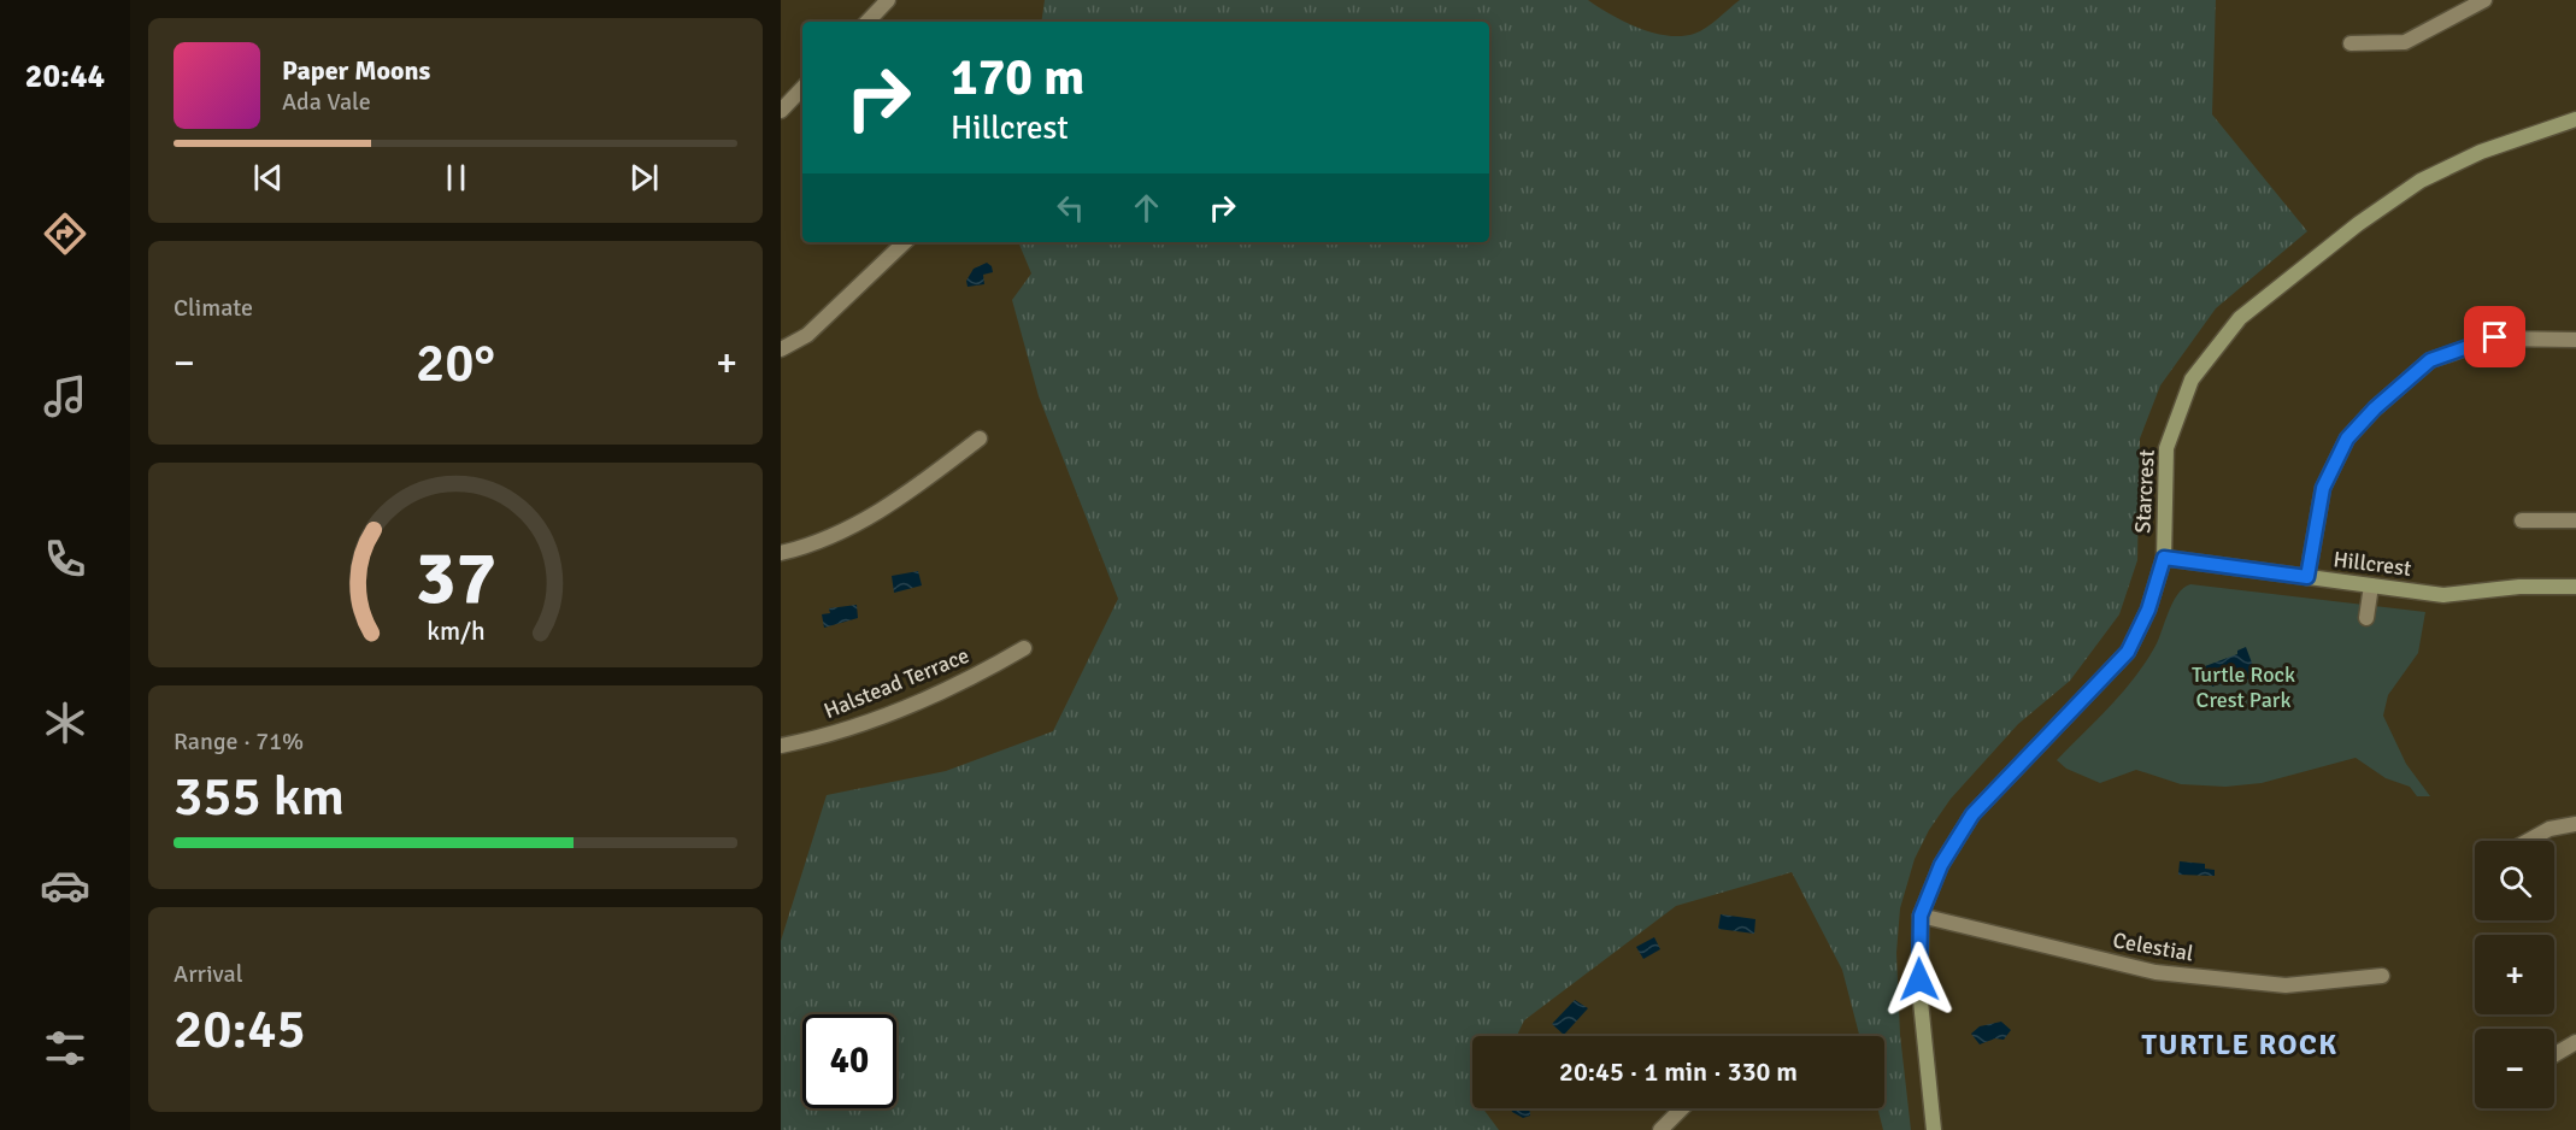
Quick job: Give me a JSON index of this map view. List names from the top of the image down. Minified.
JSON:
{"streets":{"street":["Starcrest","Hillcrest","Halstead Terrace","Celestial"]},"crossings":[["Starcrest","Hillcrest"],["Starcrest","Celestial"]],"districts":["TURTLE ROCK"],"parks":["Turtle Rock Crest Park"],"page":{"tabs":"20:44","turn":["170 m","Hillcrest"],"song":["Paper Moons","Ada Vale"],"tile":["Climate",["Range · 71%","355 km"],["Arrival","20:45"]],"heat":["−","20°","+"],"map_buttons":["+","−"],"limit":"40","trip":"20:45 · 1 min · 330 m","gauge":["37","km/h"]}}
